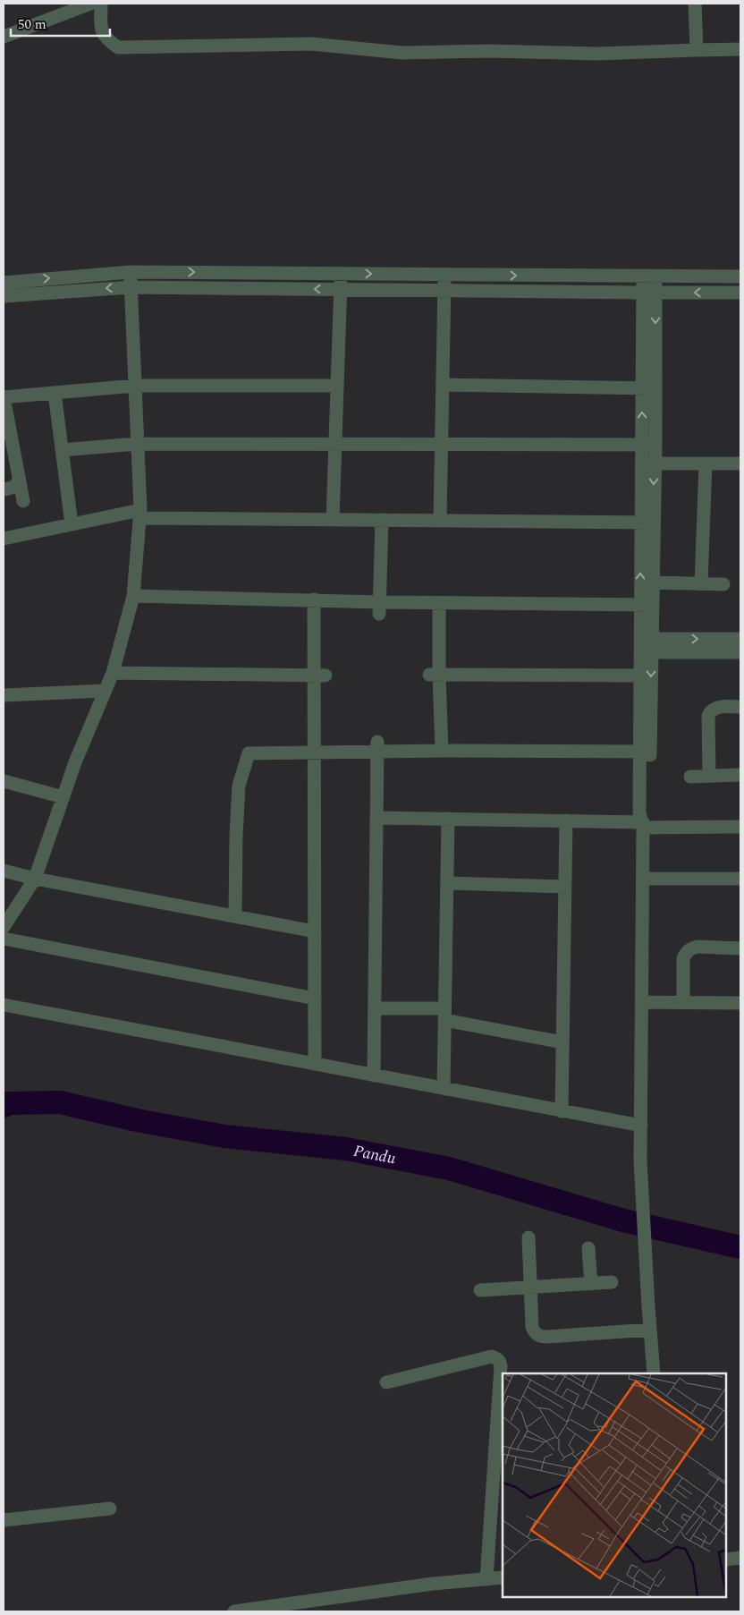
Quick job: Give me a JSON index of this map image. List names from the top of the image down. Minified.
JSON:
{"water":["Pandu"],"scale_bar":"50 m"}
